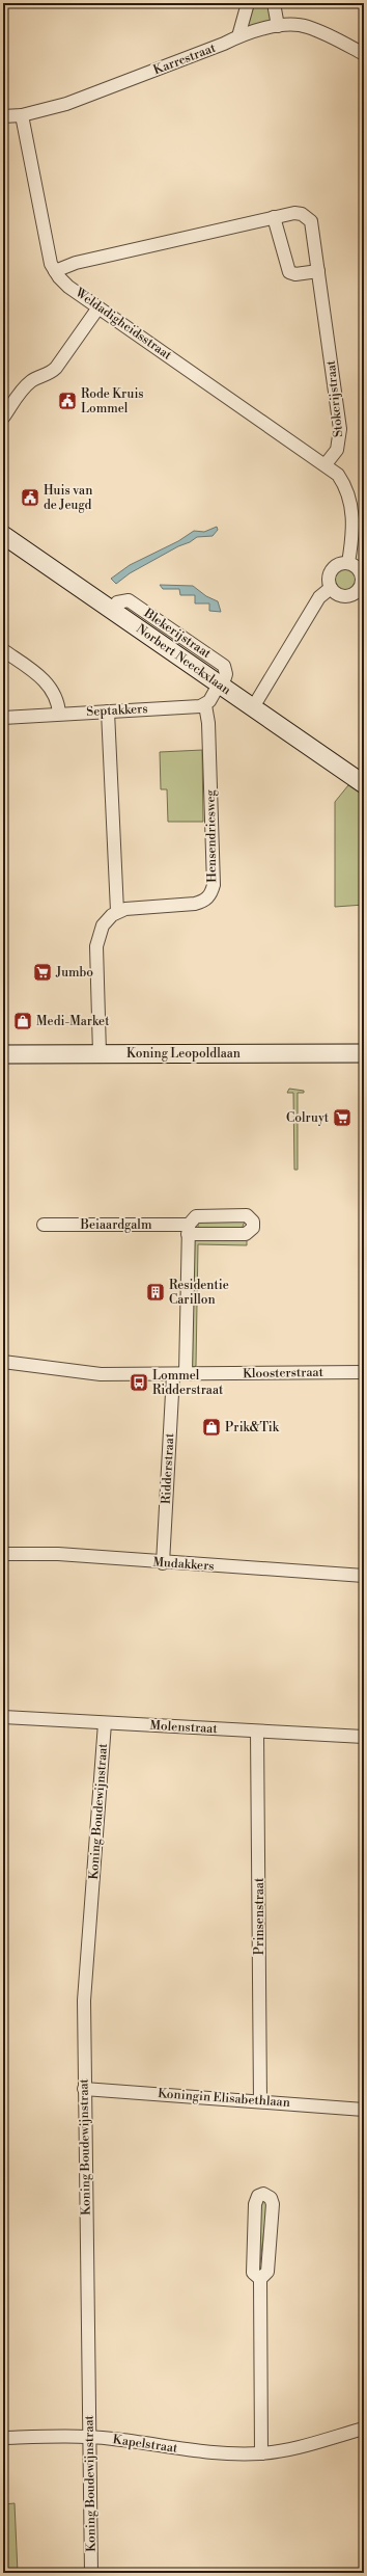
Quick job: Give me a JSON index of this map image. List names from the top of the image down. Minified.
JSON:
{"streets":{"main road":["Norbert Neeckxlaan","Koning Leopoldlaan"],"street":["Karrestraat","Weldadigheidsstraat","Stokerijstraat","Septakkers","Hensendriesweg","Beiaardgalm","Kloosterstraat","Ridderstraat","Mudakkers","Molenstraat","Koning Boudewijnstraat","Prinsenstraat","Koningin Elisabethlaan","Kapelstraat"]},"crossings":[["Karrestraat","Weldadigheidsstraat"],["Weldadigheidsstraat","Stokerijstraat"],["Septakkers","Hensendriesweg"],["Beiaardgalm","Kloosterstraat"],["Kloosterstraat","Ridderstraat"],["Ridderstraat","Mudakkers"],["Molenstraat","Koning Boudewijnstraat"],["Molenstraat","Prinsenstraat"],["Koning Boudewijnstraat","Koningin Elisabethlaan"],["Koning Boudewijnstraat","Kapelstraat"],["Prinsenstraat","Koningin Elisabethlaan"]],"places":{"public building":["Rode Kruis Lommel","Huis van de Jeugd"],"supermarket":["Jumbo","Colruyt"],"shop":["Medi-Market","Prik&Tik"],"building":["Residentie Carillon"],"bus stop":["Lommel Ridderstraat"]}}
